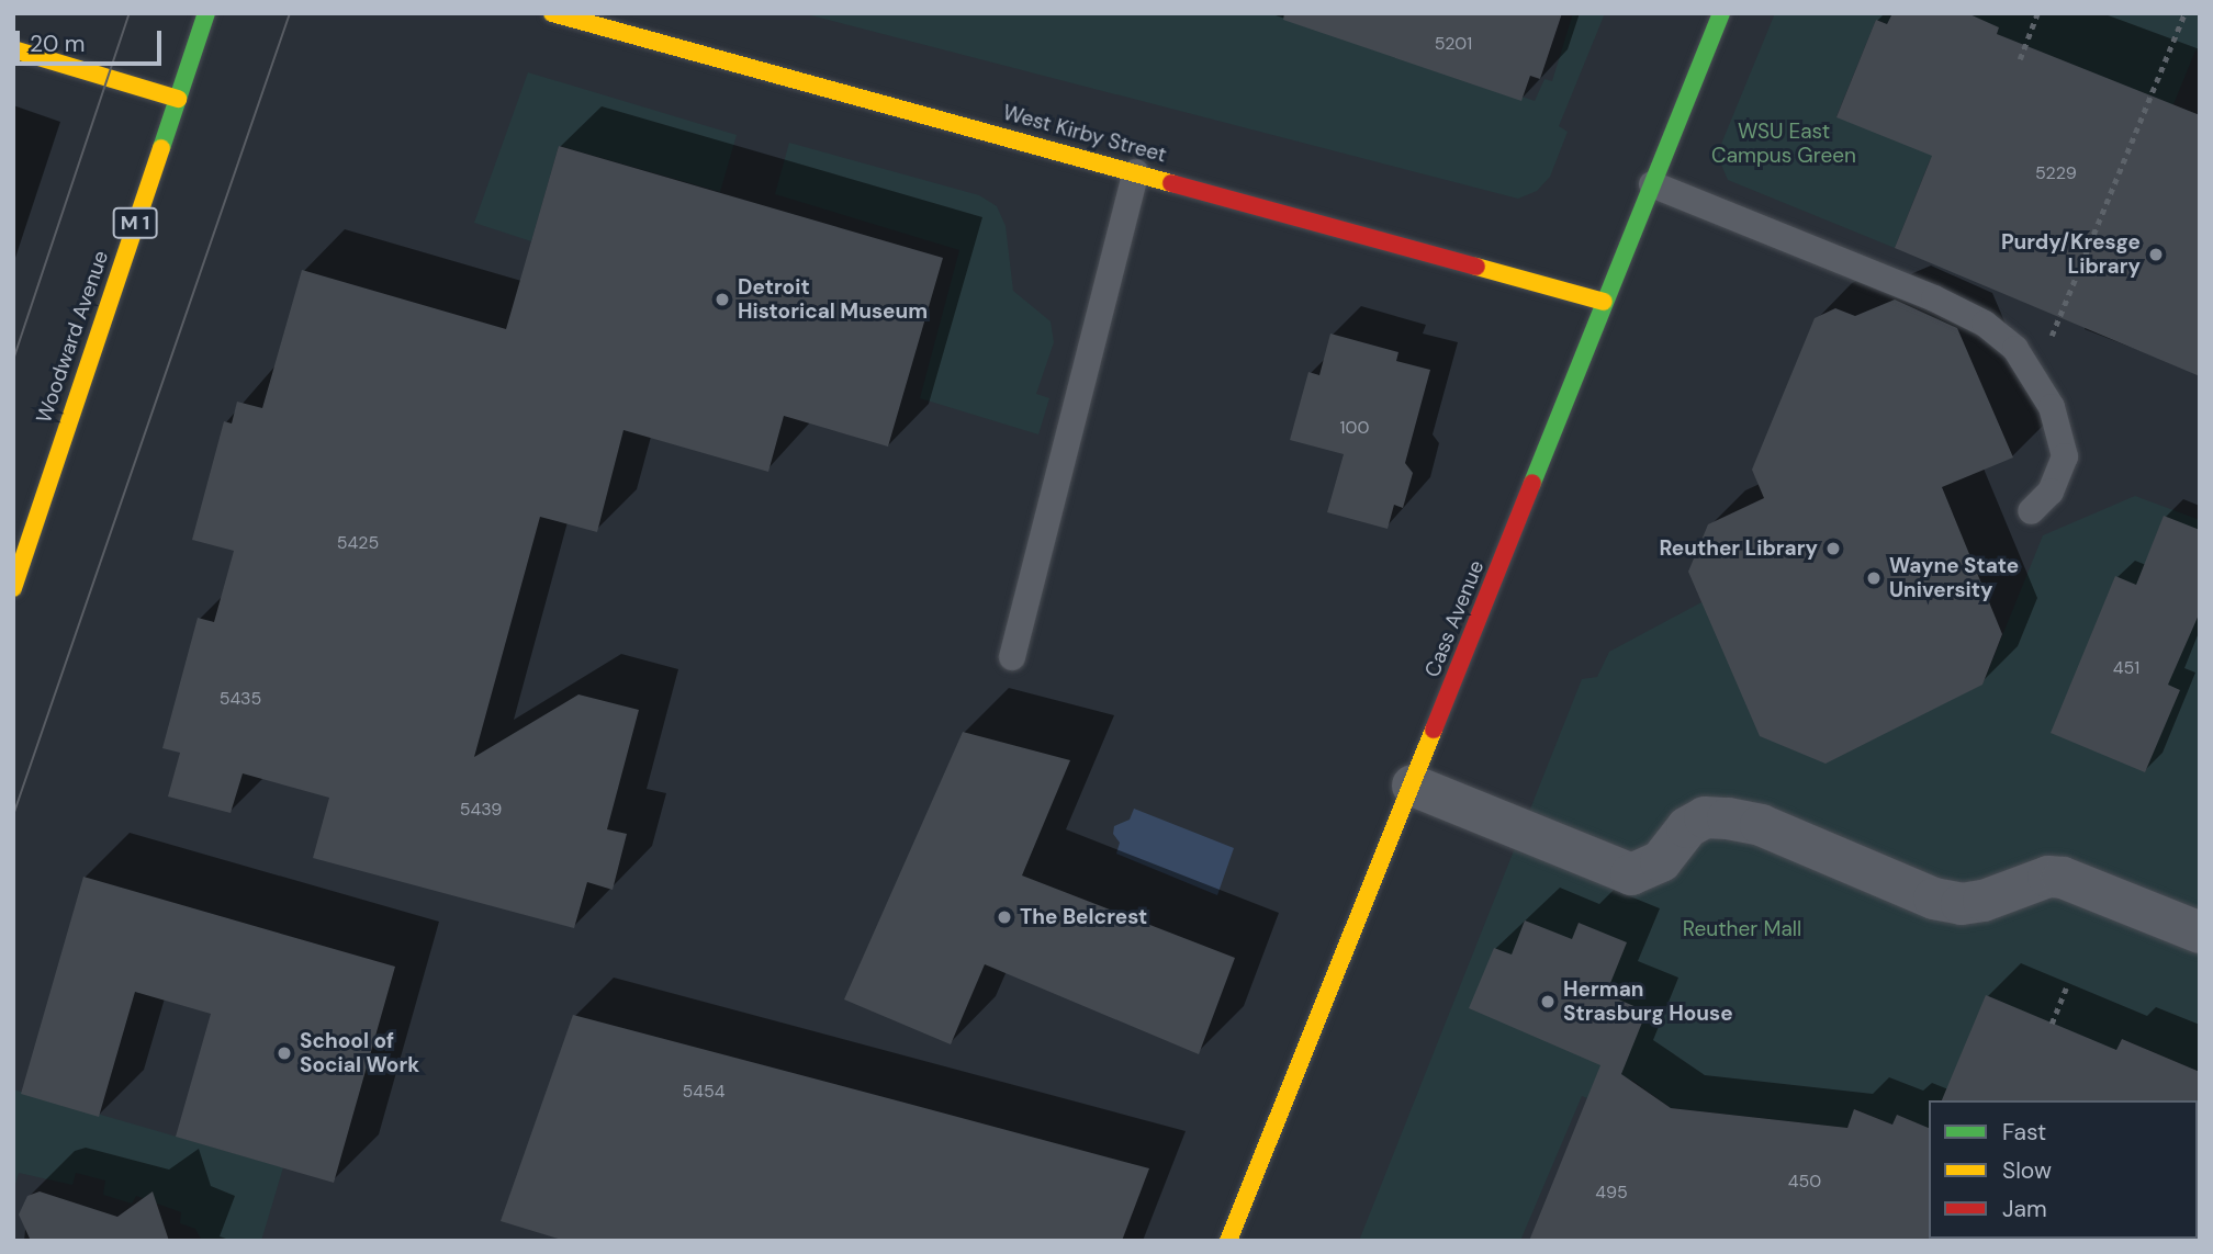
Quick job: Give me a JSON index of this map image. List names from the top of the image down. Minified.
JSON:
{"streets":{"street":["West Kirby Street","M 1","Woodward Avenue","Cass Avenue"]},"crossings":[["West Kirby Street","Cass Avenue"]],"parks":["WSU East Campus Green","Reuther Mall"],"places":["Purdy/Kresge Library","Detroit Historical Museum","Reuther Library","Wayne State University","The Belcrest","Herman Strasburg House","School of Social Work"],"house_numbers":["5201","5229","100","5425","451","5435","5439","5454","450","495"],"legend":["Fast","Slow","Jam"],"scale_bar":"20 m"}
